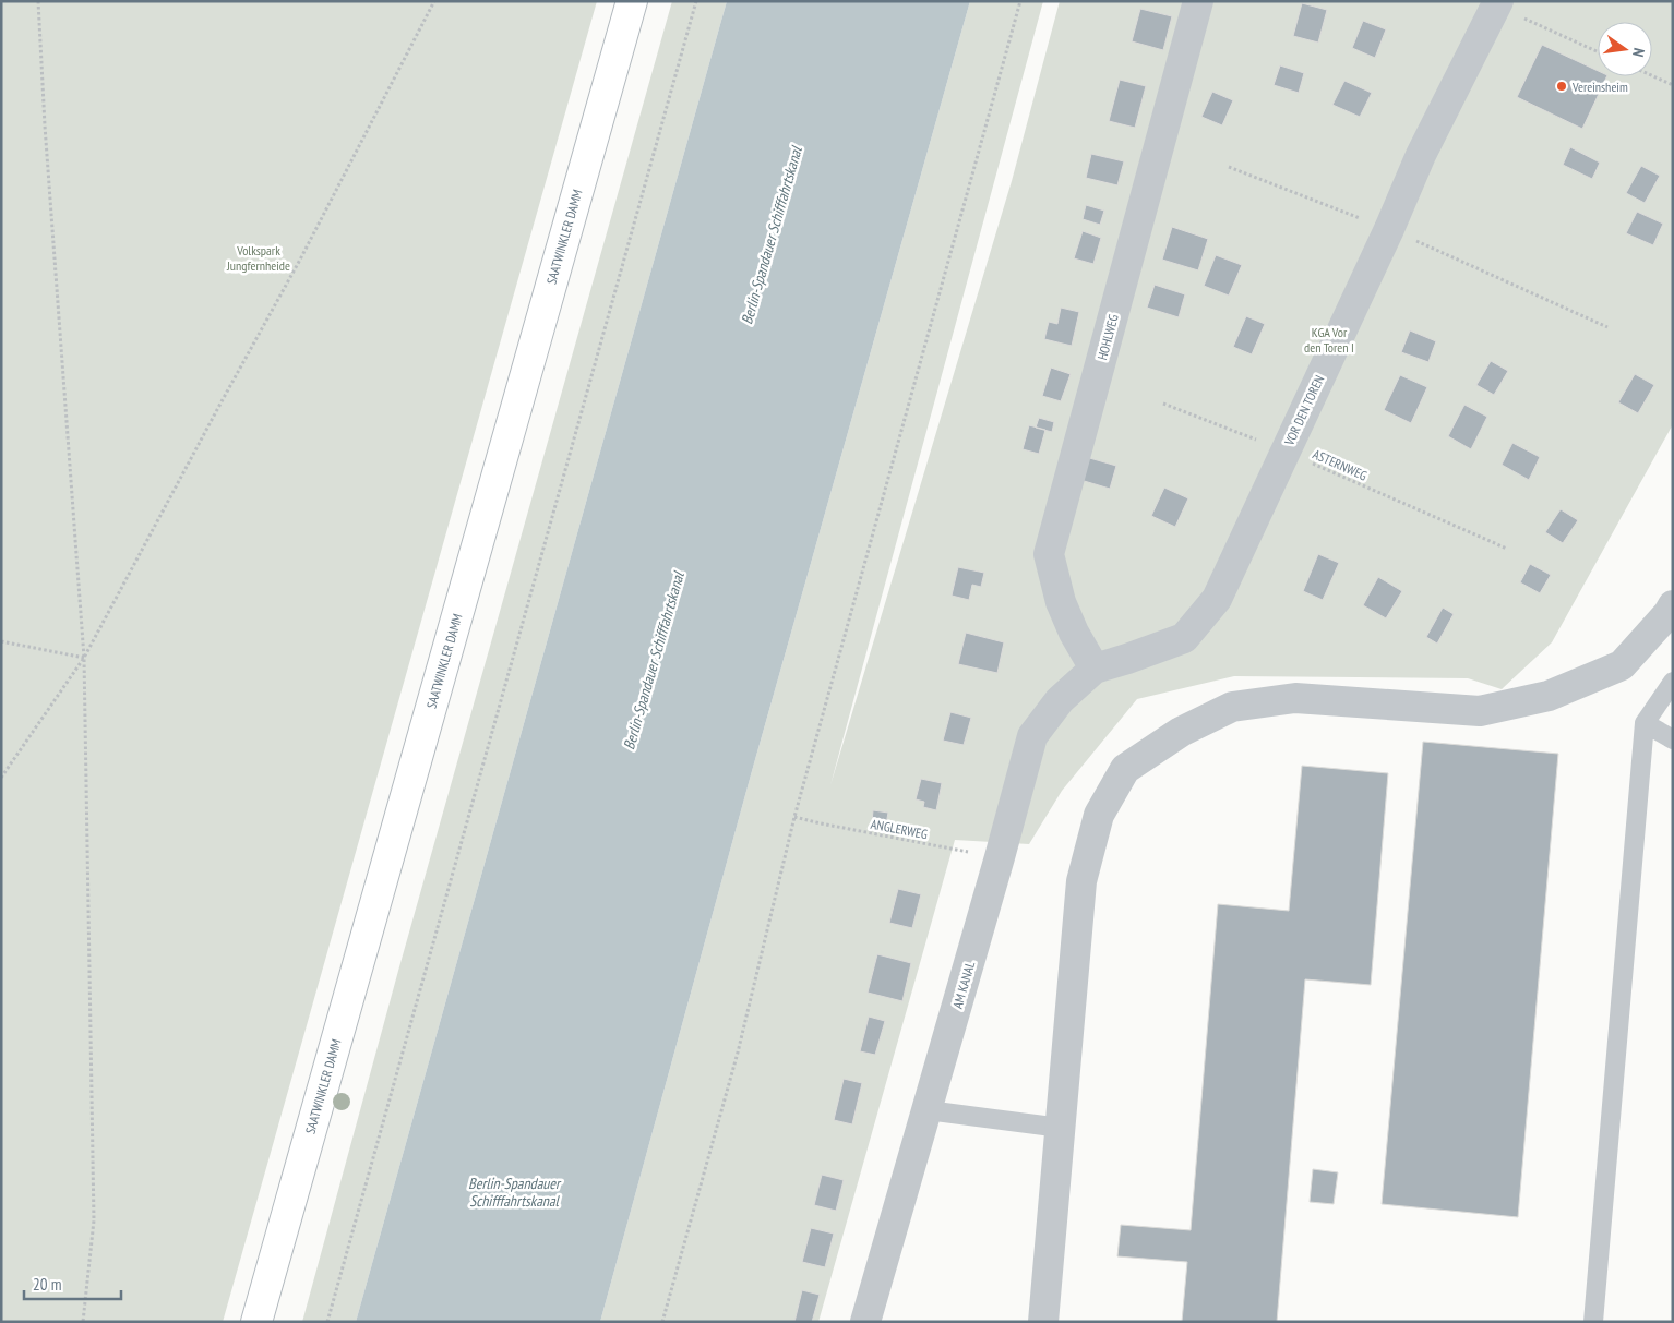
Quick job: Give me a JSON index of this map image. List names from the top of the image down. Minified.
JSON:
{"streets":{"main road":["SAATWINKLER DAMM"],"street":["HOHLWEG","VOR DEN TOREN","AM KANAL"],"path":["ASTERNWEG","ANGLERWEG"]},"crossings":[["HOHLWEG","VOR DEN TOREN"],["HOHLWEG","AM KANAL"],["VOR DEN TOREN","ASTERNWEG"],["VOR DEN TOREN","AM KANAL"],["ANGLERWEG","AM KANAL"]],"water":["Berlin-Spandauer Schifffahrtskanal"],"parks":["Volkspark Jungfernheide","KGA Vor den Toren I"],"places":["Vereinsheim"],"scale_bar":"20 m","north":"right"}
